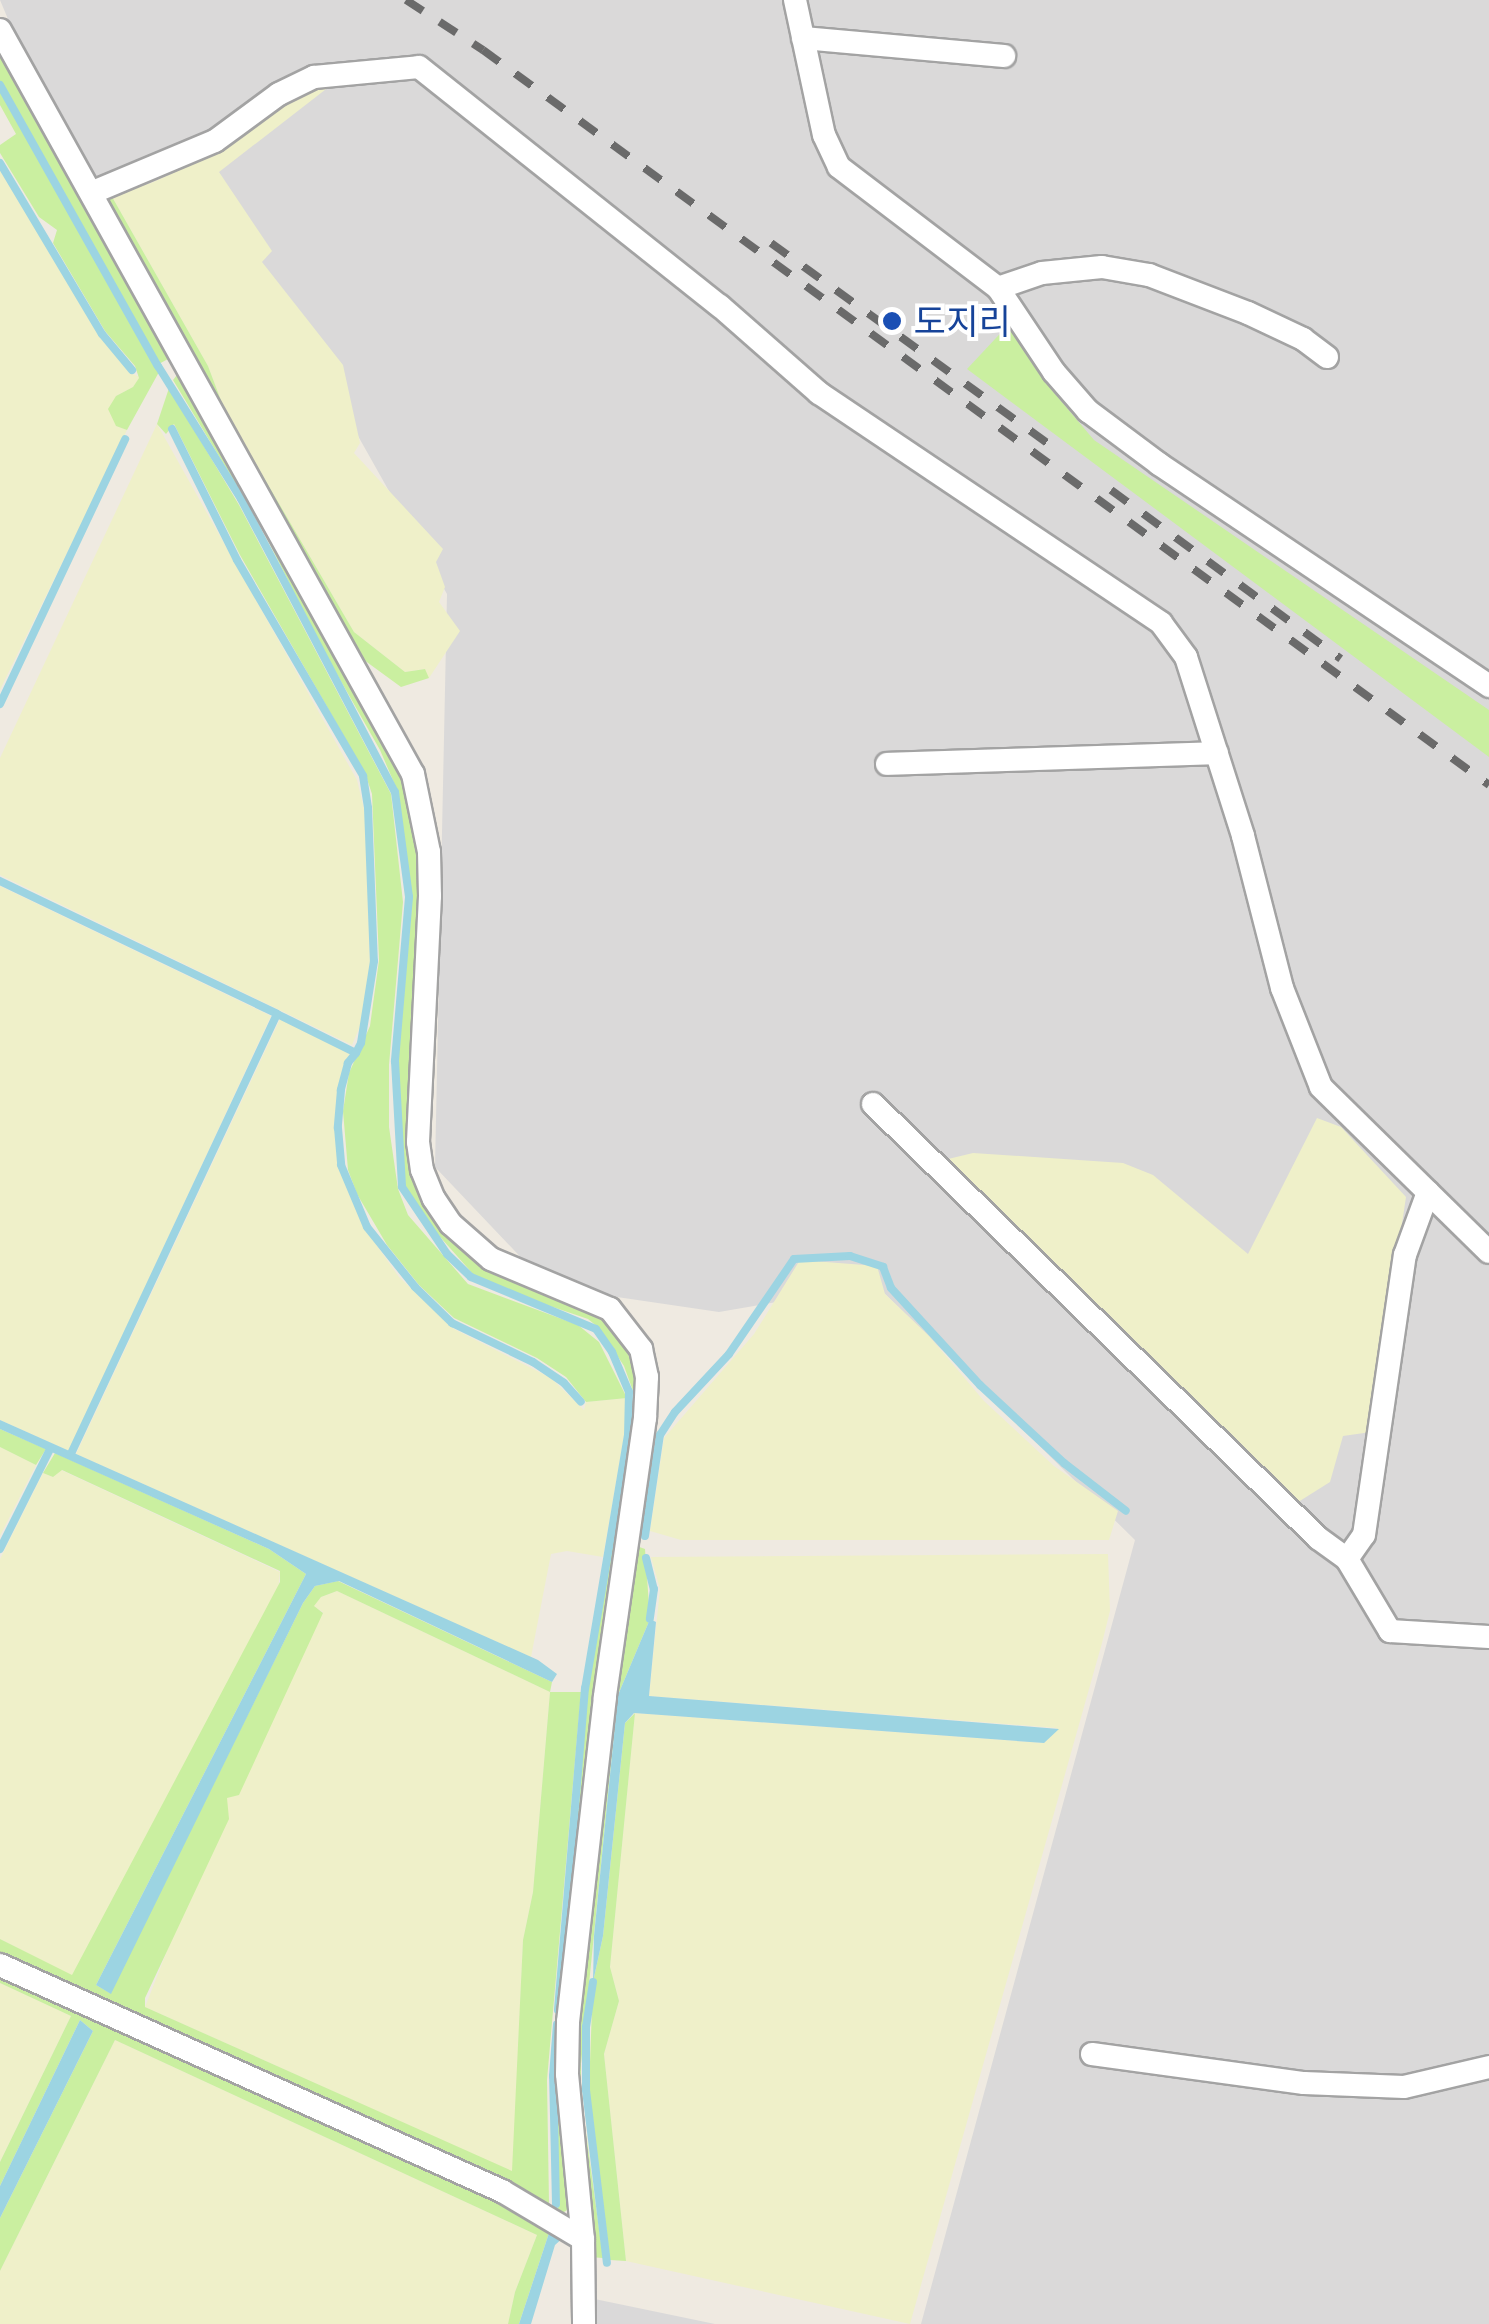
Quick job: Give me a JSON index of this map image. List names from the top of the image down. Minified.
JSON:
{"places":["도지리"]}
